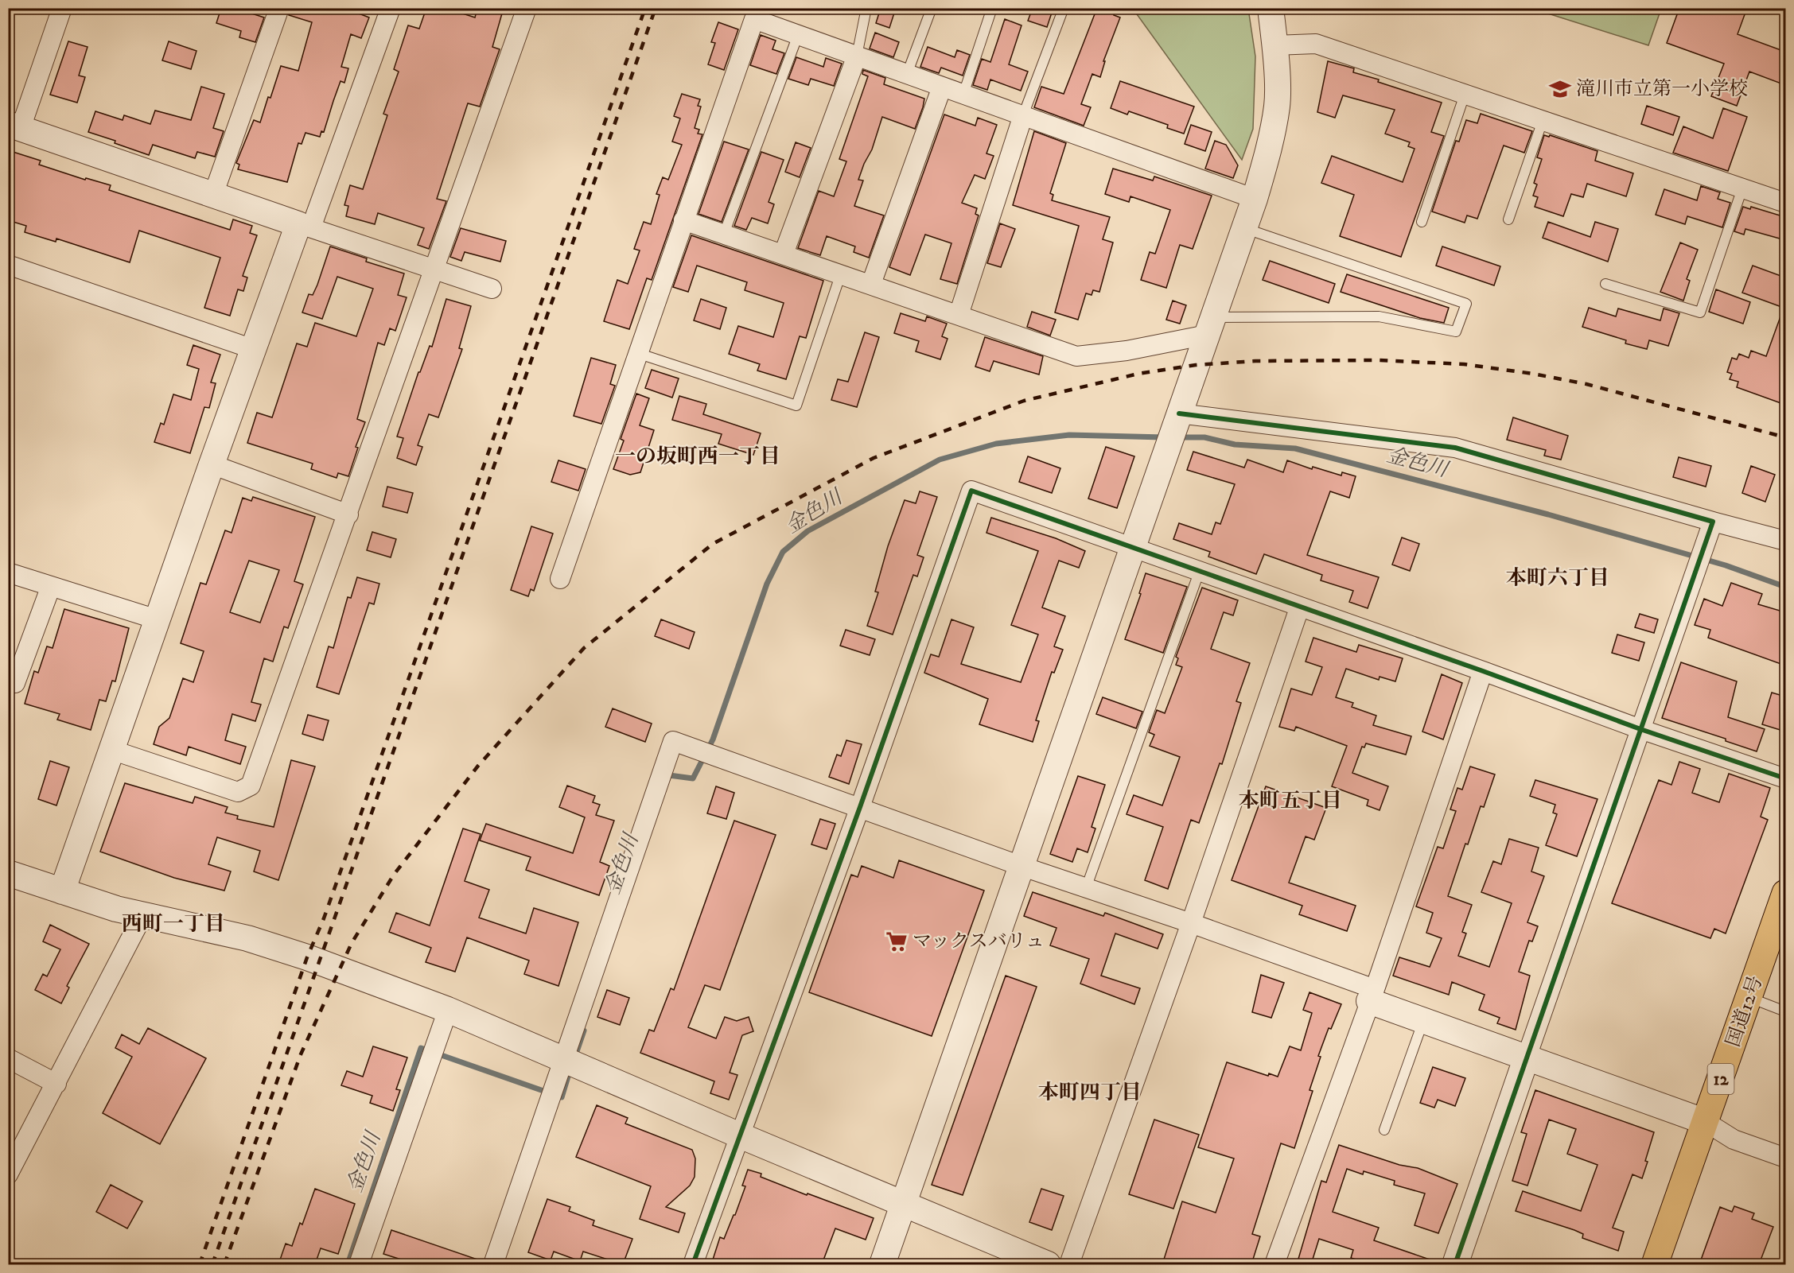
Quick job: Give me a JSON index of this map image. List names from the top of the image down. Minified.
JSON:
{"streets":{"highway":["国道12号","12"]},"districts":["一の坂町西一丁目","本町六丁目","本町五丁目","西町一丁目","本町四丁目"],"water":["金色川"],"places":{"school or university":["滝川市立第一小学校"],"supermarket":["マックスバリュ"]}}
